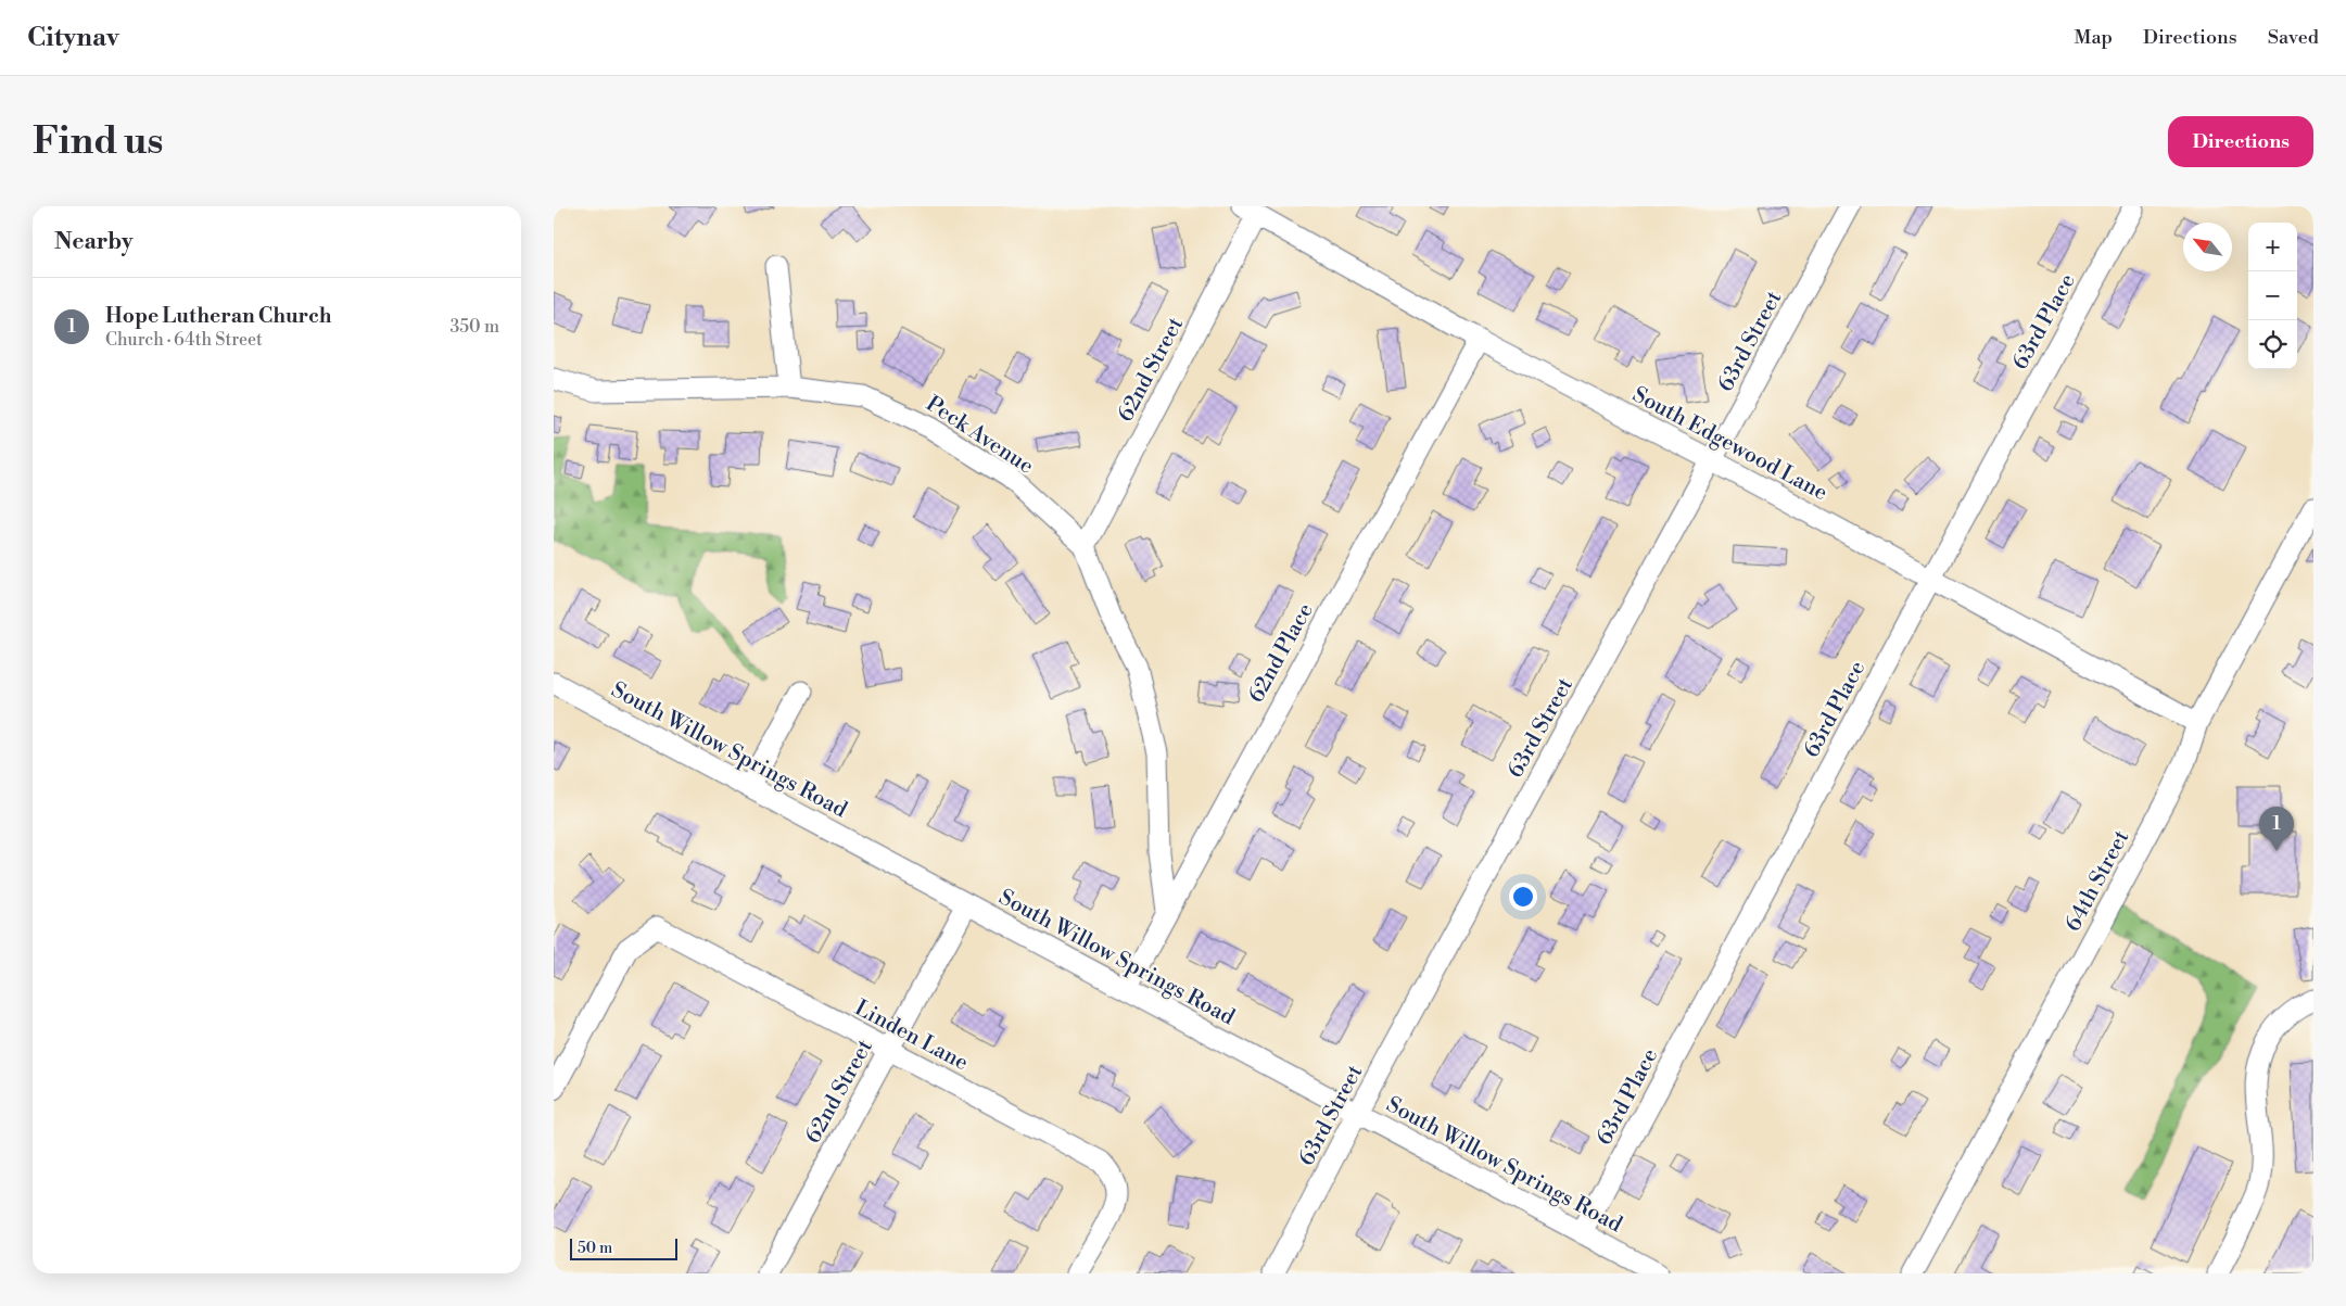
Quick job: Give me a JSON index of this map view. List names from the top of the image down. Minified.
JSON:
{"streets":{"street":["63rd Place","63rd Street","62nd Street","Peck Avenue","South Edgewood Lane","62nd Place","South Willow Springs Road","64th Street","Linden Lane"]},"crossings":[["63rd Place","South Edgewood Lane"],["63rd Place","South Willow Springs Road"],["63rd Street","South Edgewood Lane"],["63rd Street","South Willow Springs Road"],["62nd Street","Peck Avenue"],["62nd Street","South Edgewood Lane"],["62nd Street","South Willow Springs Road"],["62nd Street","Linden Lane"],["Peck Avenue","62nd Place"],["South Edgewood Lane","62nd Place"],["South Edgewood Lane","64th Street"],["62nd Place","South Willow Springs Road"]],"scale_bar":"50 m","north":"top left","page":{"header":"Citynav","nav":["Map","Directions","Saved"],"buttons":"Directions","title":"Find us","heading":"Nearby","map_buttons":["+","−"],"list":[{"mark":"1","name":"Hope Lutheran Church","note":"Church · 64th Street","value":"350 m"}],"pins":"1","scale":"50 m"}}
